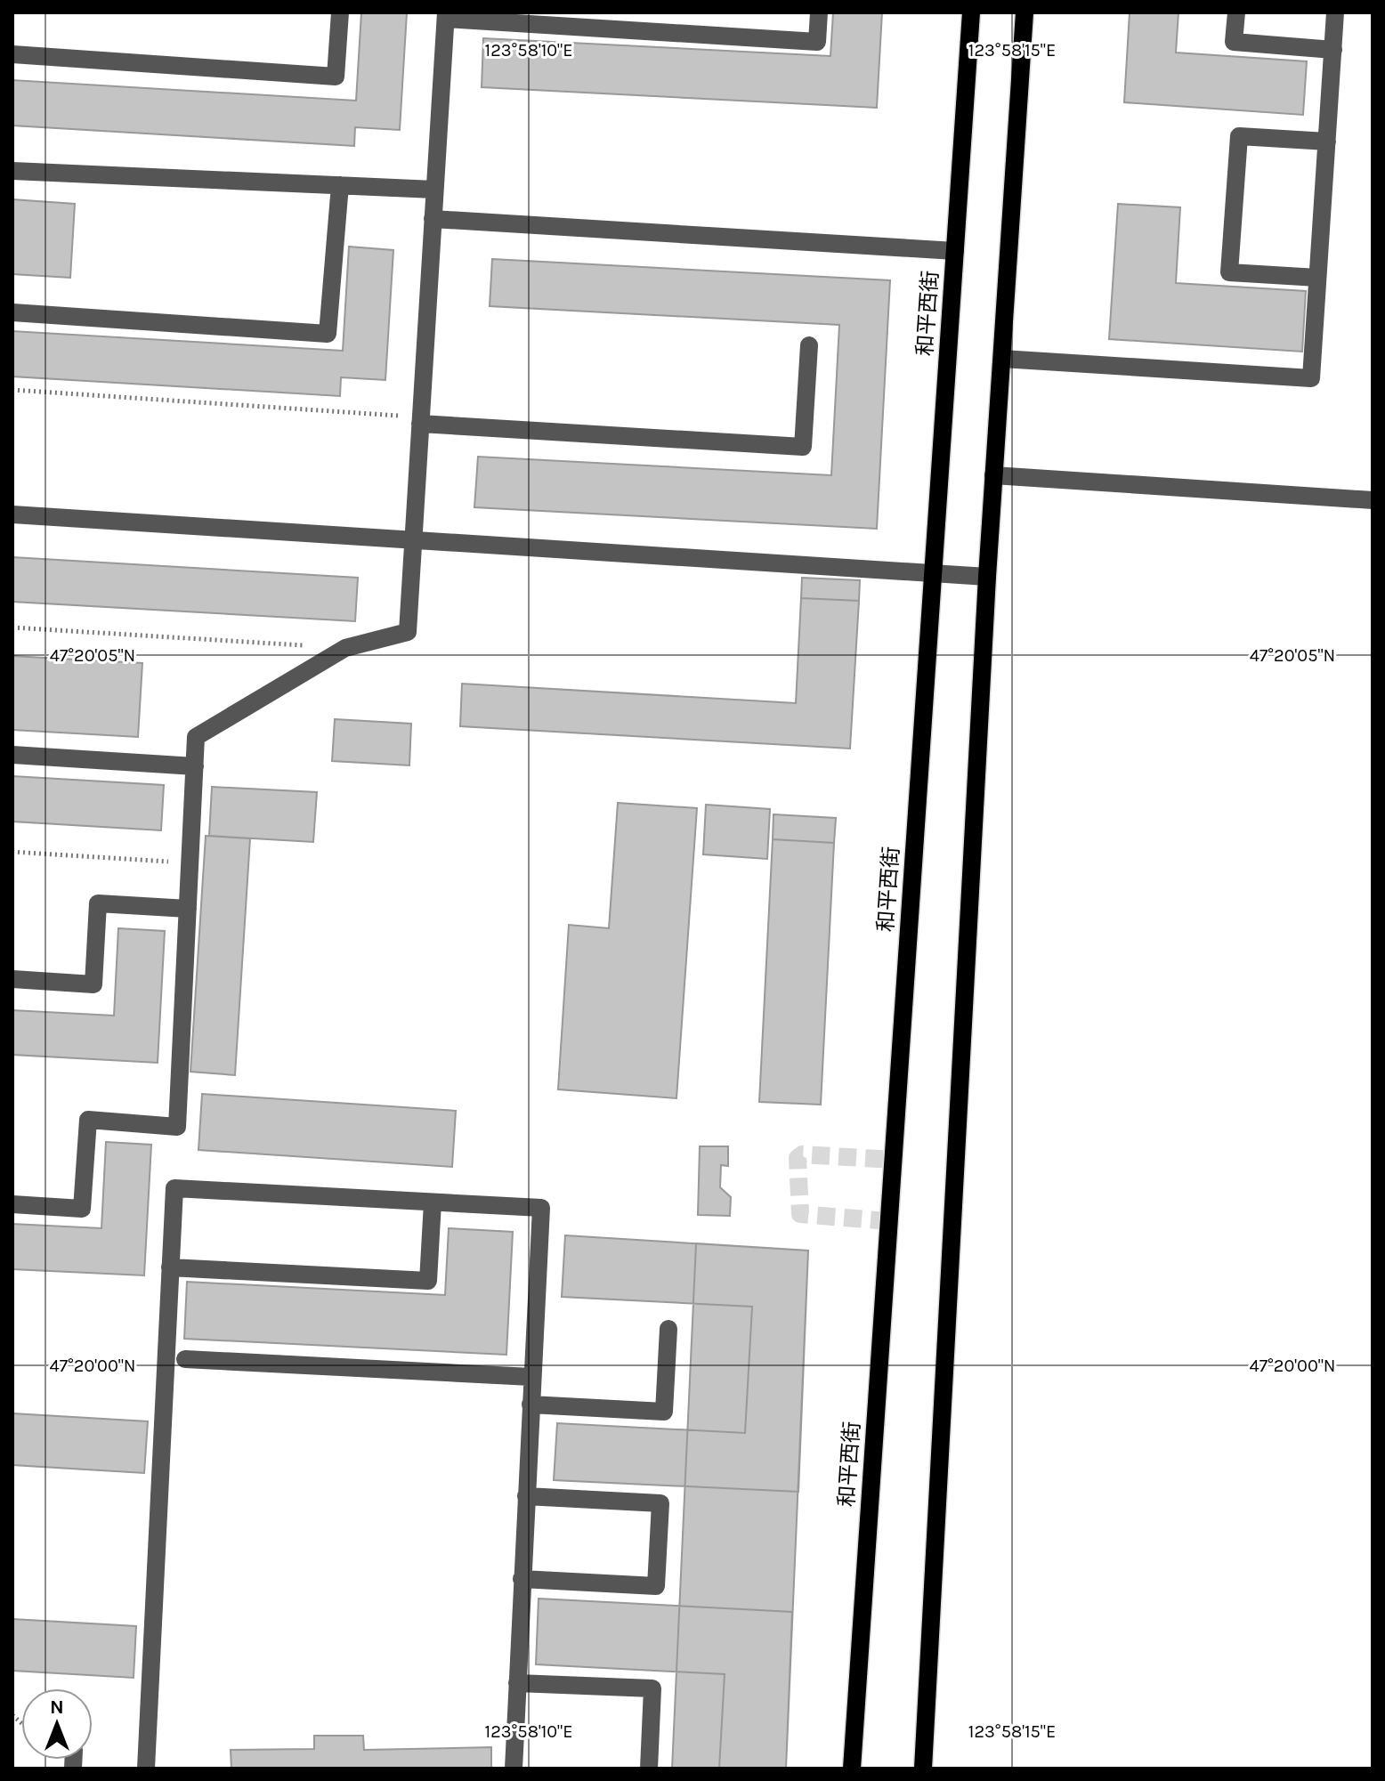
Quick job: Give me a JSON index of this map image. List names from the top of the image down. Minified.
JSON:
{"streets":{"main road":["和平西街"]},"north":"top","coordinates":["123°58'10\"E","123°58'15\"E","47°20'05\"N","47°20'00\"N"]}
